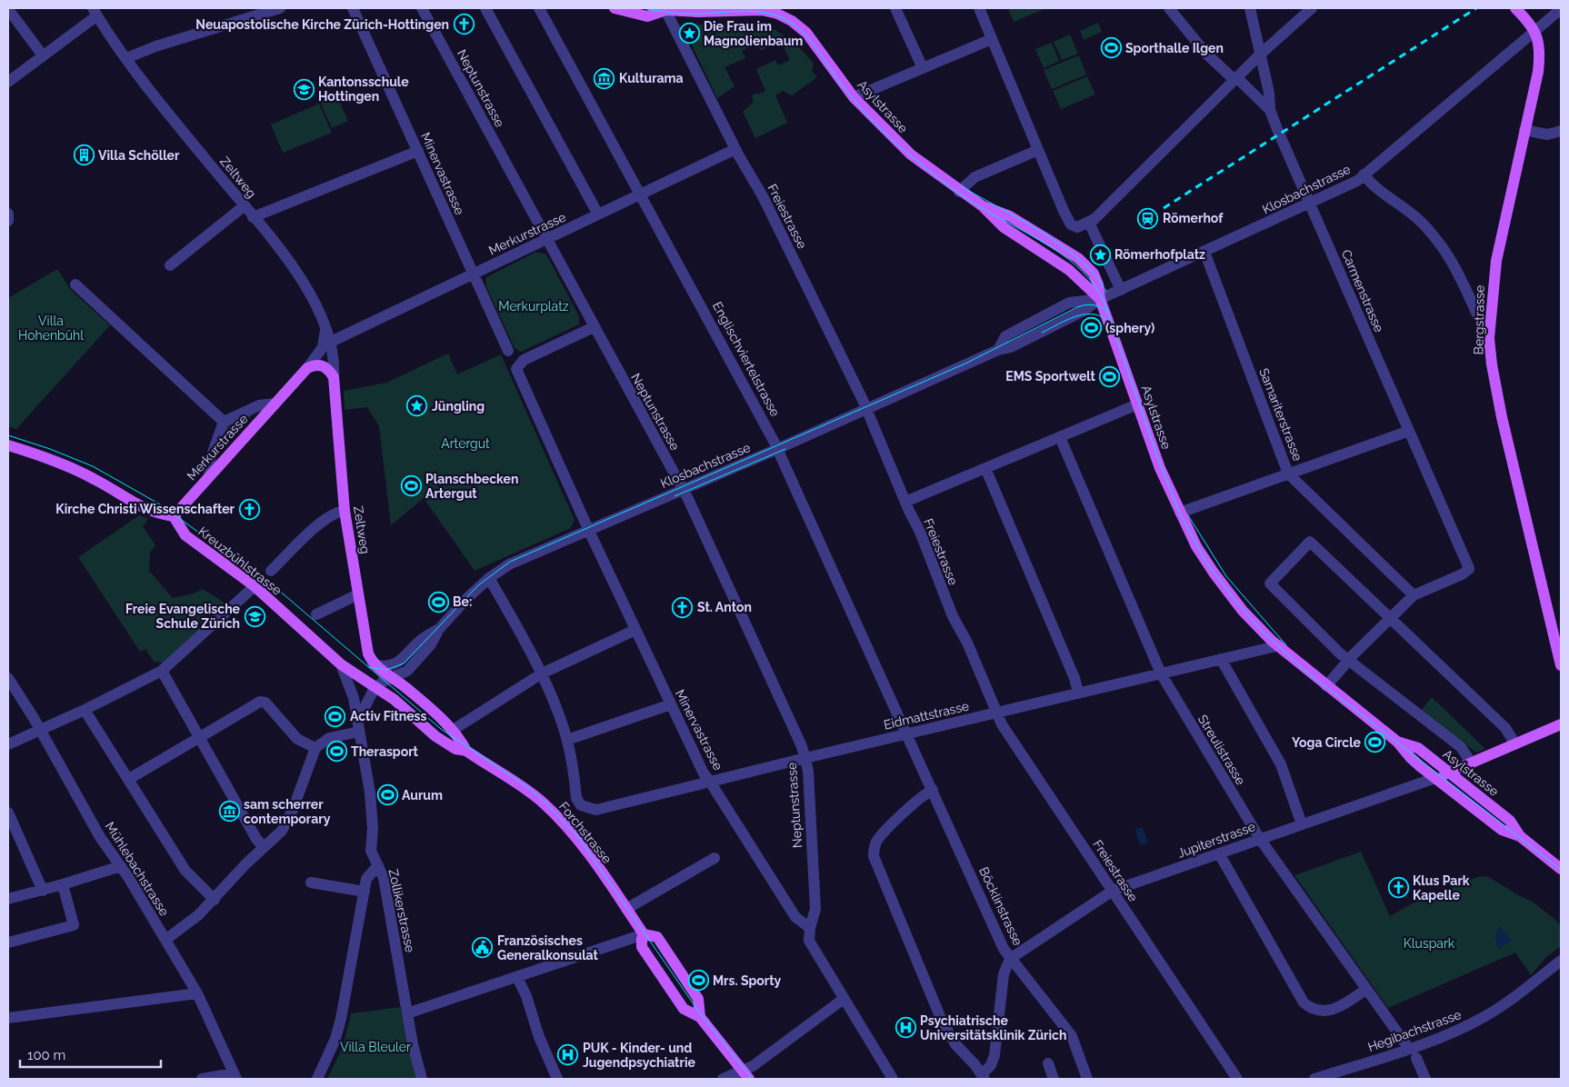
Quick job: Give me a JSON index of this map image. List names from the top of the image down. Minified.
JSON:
{"streets":{"main road":["Asylstrasse","Zeltweg","Merkurstrasse","Bergstrasse","Kreuzbühlstrasse","Forchstrasse","Jupiterstrasse"],"street":["Neptunstrasse","Minervastrasse","Klosbachstrasse","Freiestrasse","Carmenstrasse","Englischviertelstrasse","Samariterstrasse","Eidmattstrasse","Streulistrasse","Mühlebachstrasse","Böcklinstrasse","Zollikerstrasse","Hegibachstrasse"]},"crossings":[["Neptunstrasse","Minervastrasse"],["Neptunstrasse","Klosbachstrasse"],["Neptunstrasse","Merkurstrasse"],["Neptunstrasse","Eidmattstrasse"],["Asylstrasse","Klosbachstrasse"],["Asylstrasse","Freiestrasse"],["Asylstrasse","Eidmattstrasse"],["Asylstrasse","Jupiterstrasse"],["Minervastrasse","Klosbachstrasse"],["Minervastrasse","Merkurstrasse"],["Minervastrasse","Eidmattstrasse"],["Zeltweg","Klosbachstrasse"],["Zeltweg","Merkurstrasse"],["Zeltweg","Forchstrasse"],["Klosbachstrasse","Freiestrasse"],["Klosbachstrasse","Carmenstrasse"],["Klosbachstrasse","Bergstrasse"],["Klosbachstrasse","Englischviertelstrasse"],["Klosbachstrasse","Samariterstrasse"],["Klosbachstrasse","Kreuzbühlstrasse"],["Klosbachstrasse","Forchstrasse"],["Freiestrasse","Merkurstrasse"],["Freiestrasse","Eidmattstrasse"],["Freiestrasse","Jupiterstrasse"],["Merkurstrasse","Englischviertelstrasse"],["Merkurstrasse","Kreuzbühlstrasse"],["Carmenstrasse","Samariterstrasse"],["Englischviertelstrasse","Eidmattstrasse"],["Englischviertelstrasse","Böcklinstrasse"],["Kreuzbühlstrasse","Forchstrasse"],["Kreuzbühlstrasse","Zollikerstrasse"],["Eidmattstrasse","Streulistrasse"],["Eidmattstrasse","Böcklinstrasse"],["Streulistrasse","Jupiterstrasse"],["Streulistrasse","Hegibachstrasse"],["Jupiterstrasse","Böcklinstrasse"]],"parks":["Merkurplatz","Villa Hohenbühl","Artergut","Kluspark","Villa Bleuler"],"places":{"church":["Neuapostolische Kirche Zürich-Hottingen","Kirche Christi Wissenschafter","St. Anton","Klus Park Kapelle"],"place":["Die Frau im Magnolienbaum","Römerhofplatz","Jüngling"],"sports":["Sporthalle Ilgen","(sphery)","EMS Sportwelt","Planschbecken Artergut","Be:","Activ Fitness","Yoga Circle","Therasport","Aurum","Mrs. Sporty"],"museum":["Kulturama","sam scherrer contemporary"],"school or university":["Kantonsschule Hottingen","Freie Evangelische Schule Zürich"],"building":["Villa Schöller"],"station":["Römerhof"],"public building":["Französisches Generalkonsulat"],"hospital":["Psychiatrische Universitätsklinik Zürich","PUK - Kinder- und Jugendpsychiatrie"]},"scale_bar":"100 m"}
